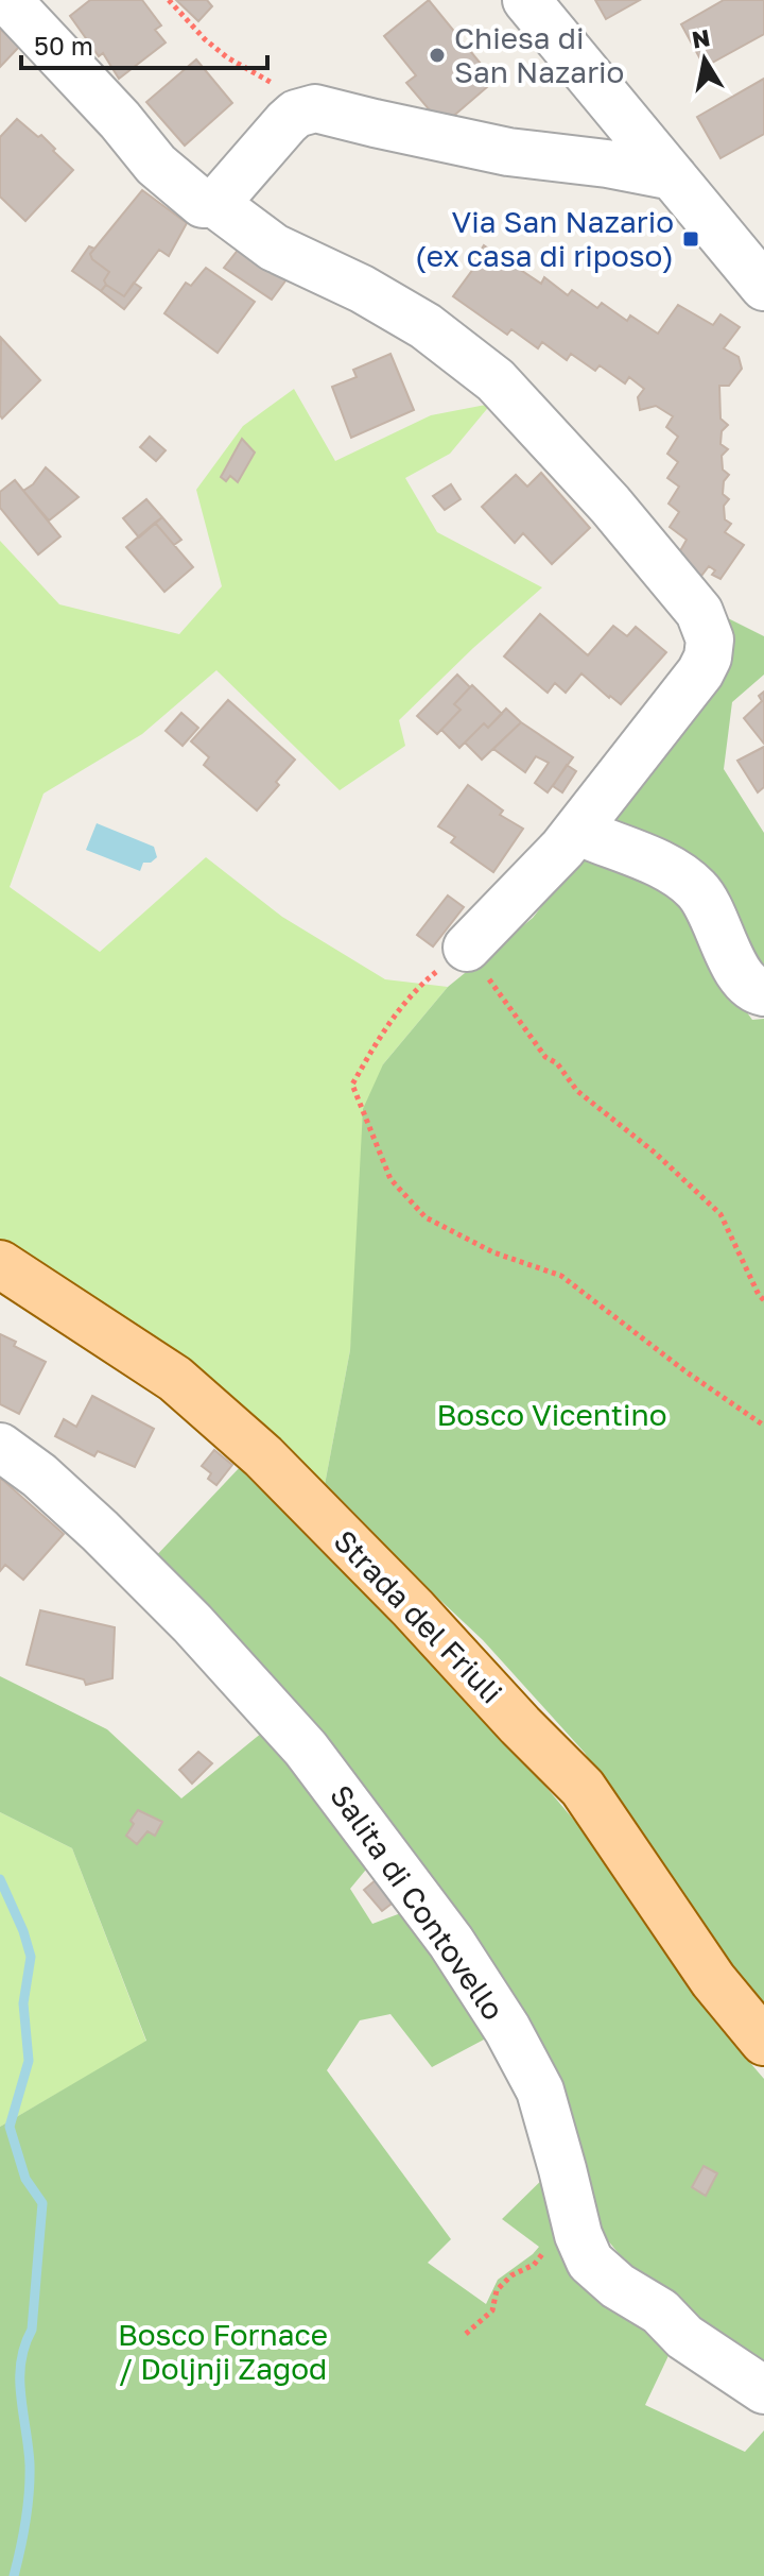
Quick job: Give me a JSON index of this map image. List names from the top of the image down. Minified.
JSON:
{"streets":{"main road":["Strada del Friuli"],"street":["Salita di Contovello"]},"parks":["Bosco Vicentino","Bosco Fornace / Doljnji Zagod"],"places":{"other":["Chiesa di San Nazario"],"transit":["Via San Nazario (ex casa di riposo)"]},"scale_bar":"50 m","north":"top"}
